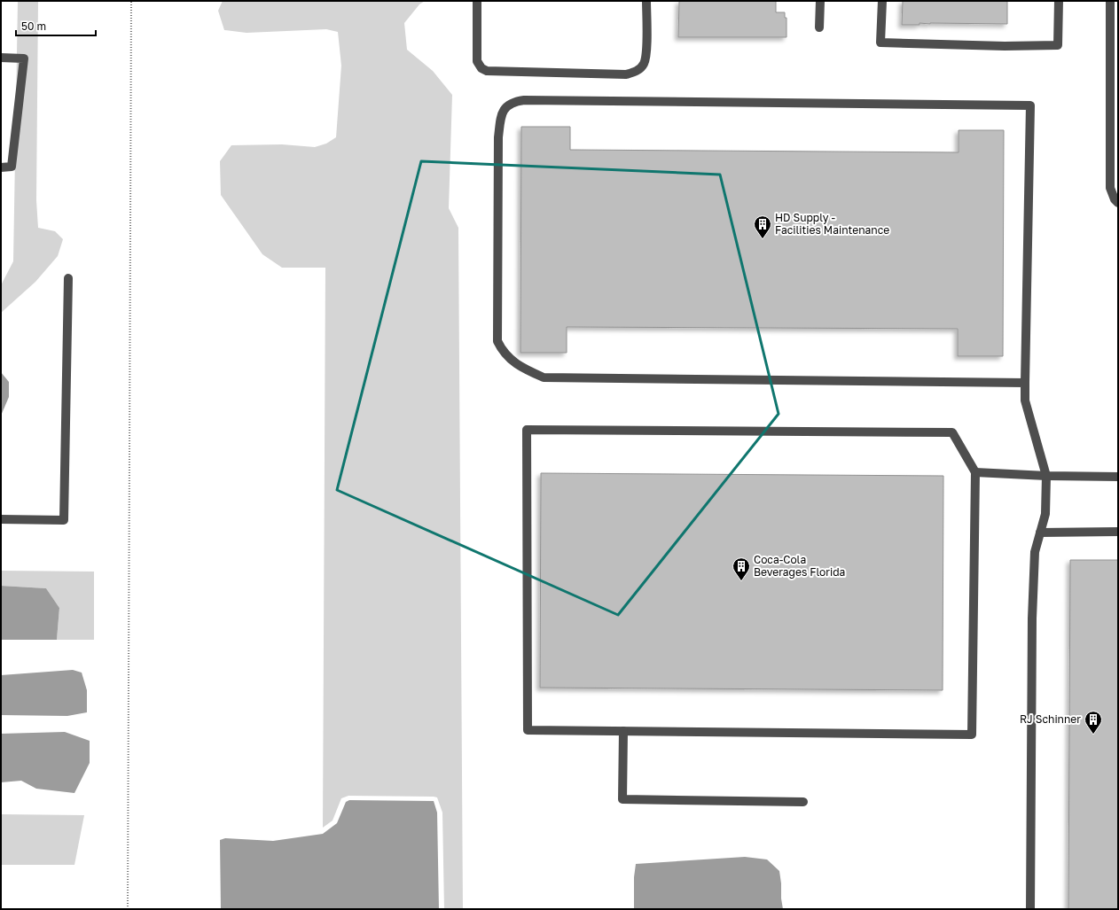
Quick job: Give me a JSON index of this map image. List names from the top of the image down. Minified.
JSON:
{"places":{"building":["HD Supply - Facilities Maintenance","Coca-Cola Beverages Florida","RJ Schinner"]},"scale_bar":"50 m"}
